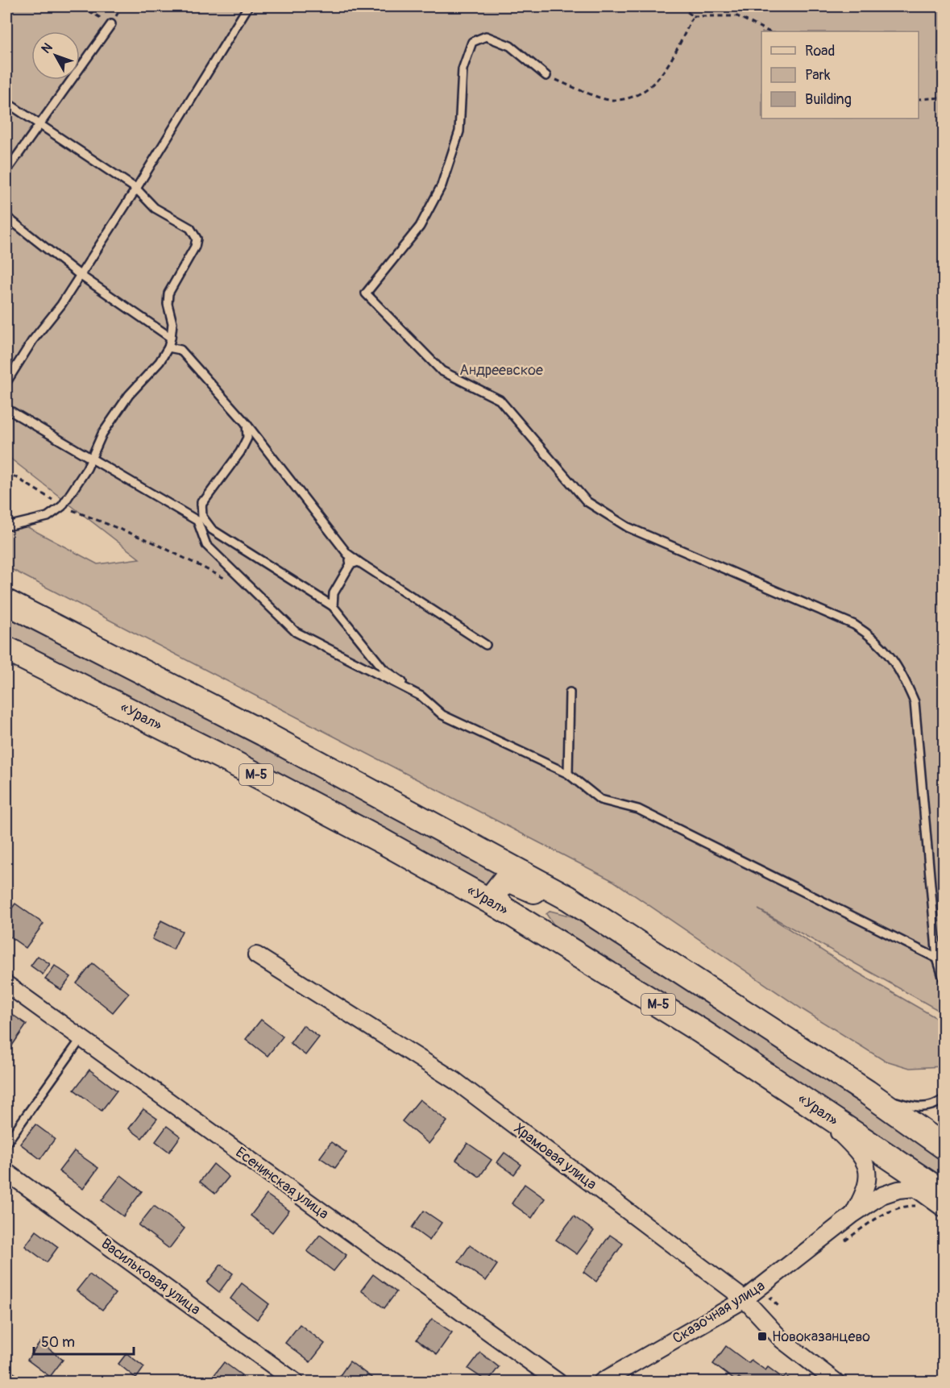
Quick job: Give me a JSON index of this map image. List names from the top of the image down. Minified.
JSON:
{"streets":{"main road":["«Урал»","М-5"],"street":["Храмовая улица","Есенинская улица","Васильковая улица","Сказочная улица"]},"crossings":[["Храмовая улица","Сказочная улица"]],"parks":["Андреевское"],"places":{"transit":["Новоказанцево"]},"legend":["Road","Park","Building"],"scale_bar":"50 m","north":"top left"}
